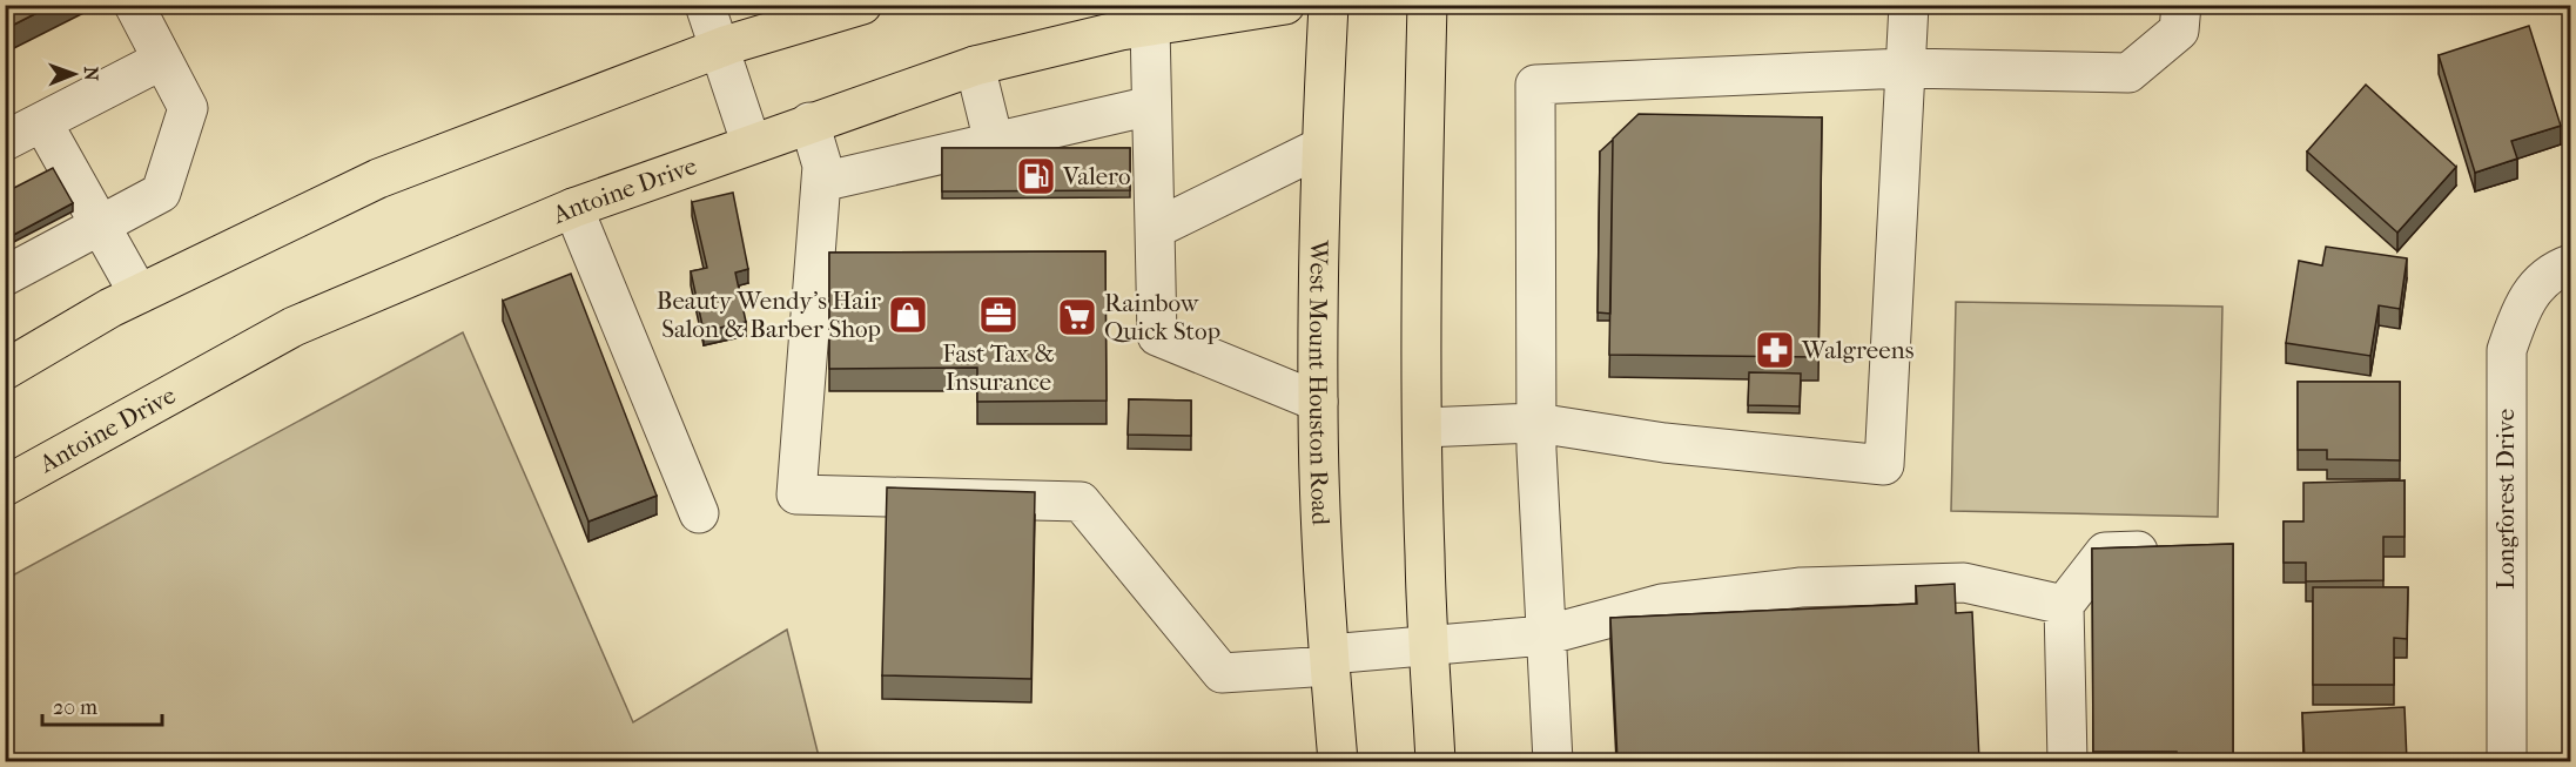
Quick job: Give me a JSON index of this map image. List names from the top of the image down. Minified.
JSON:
{"streets":{"main road":["Antoine Drive","West Mount Houston Road"],"street":["Longforest Drive"]},"places":{"fuel station":["Valero"],"shop":["Beauty Wendy's Hair Salon & Barber Shop"],"office":["Fast Tax & Insurance"],"supermarket":["Rainbow Quick Stop"],"pharmacy":["Walgreens"]},"scale_bar":"20 m","north":"right"}
